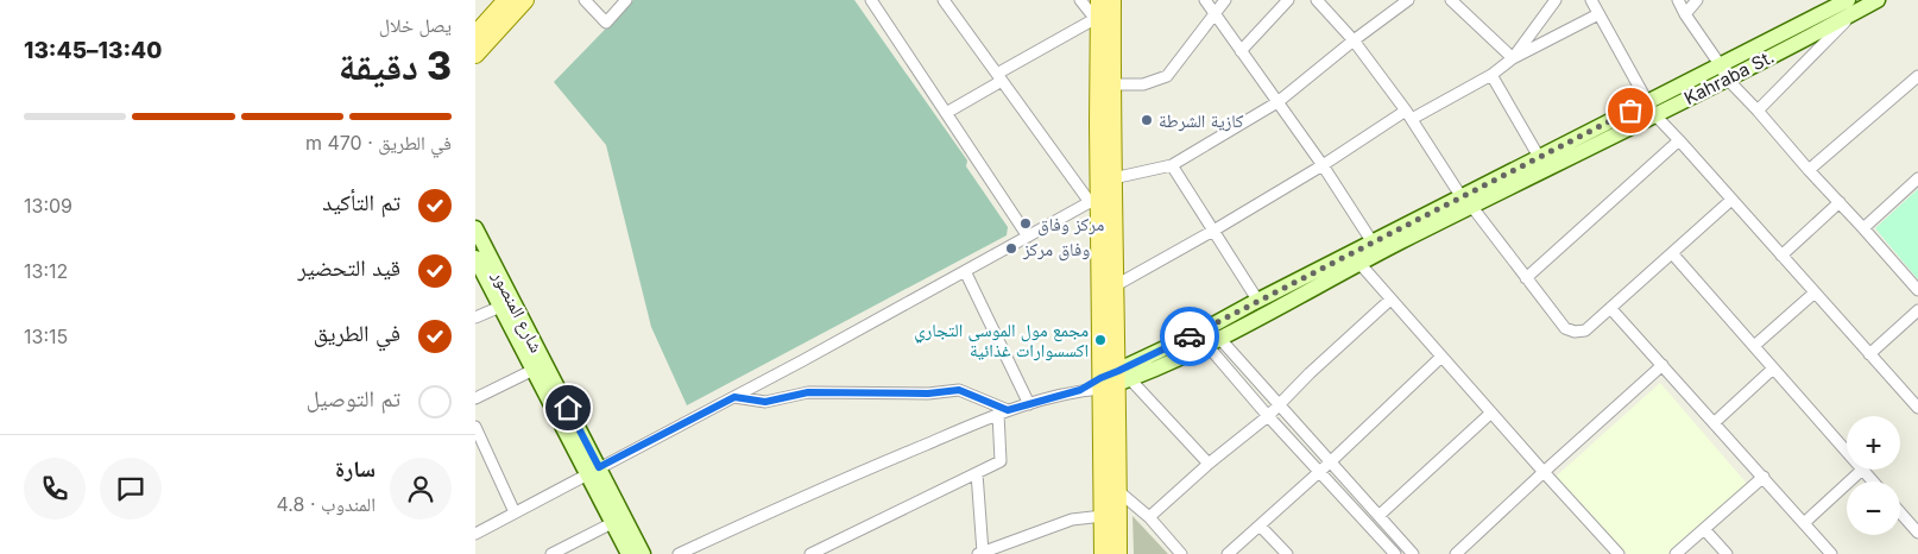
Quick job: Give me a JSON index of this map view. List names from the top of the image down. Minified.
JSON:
{"streets":{"main road":["Kahraba St.","شارع المنصور"]},"places":["كازية الشرطة","مركز وفاق","وفاق مركز","مجمع مول الموسى التجاري اكسسوارات غذائية"],"page":{"heading":["3 دقيقة","يصل خلال","13:40–13:45"],"panel":["سارة","المندوب · 4.8"],"bar":"في الطريق · 470 m","list":[["تم التأكيد","13:09"],["قيد التحضير","13:12"],["في الطريق","13:15"],"تم التوصيل"],"map_buttons":["+","−"]}}
